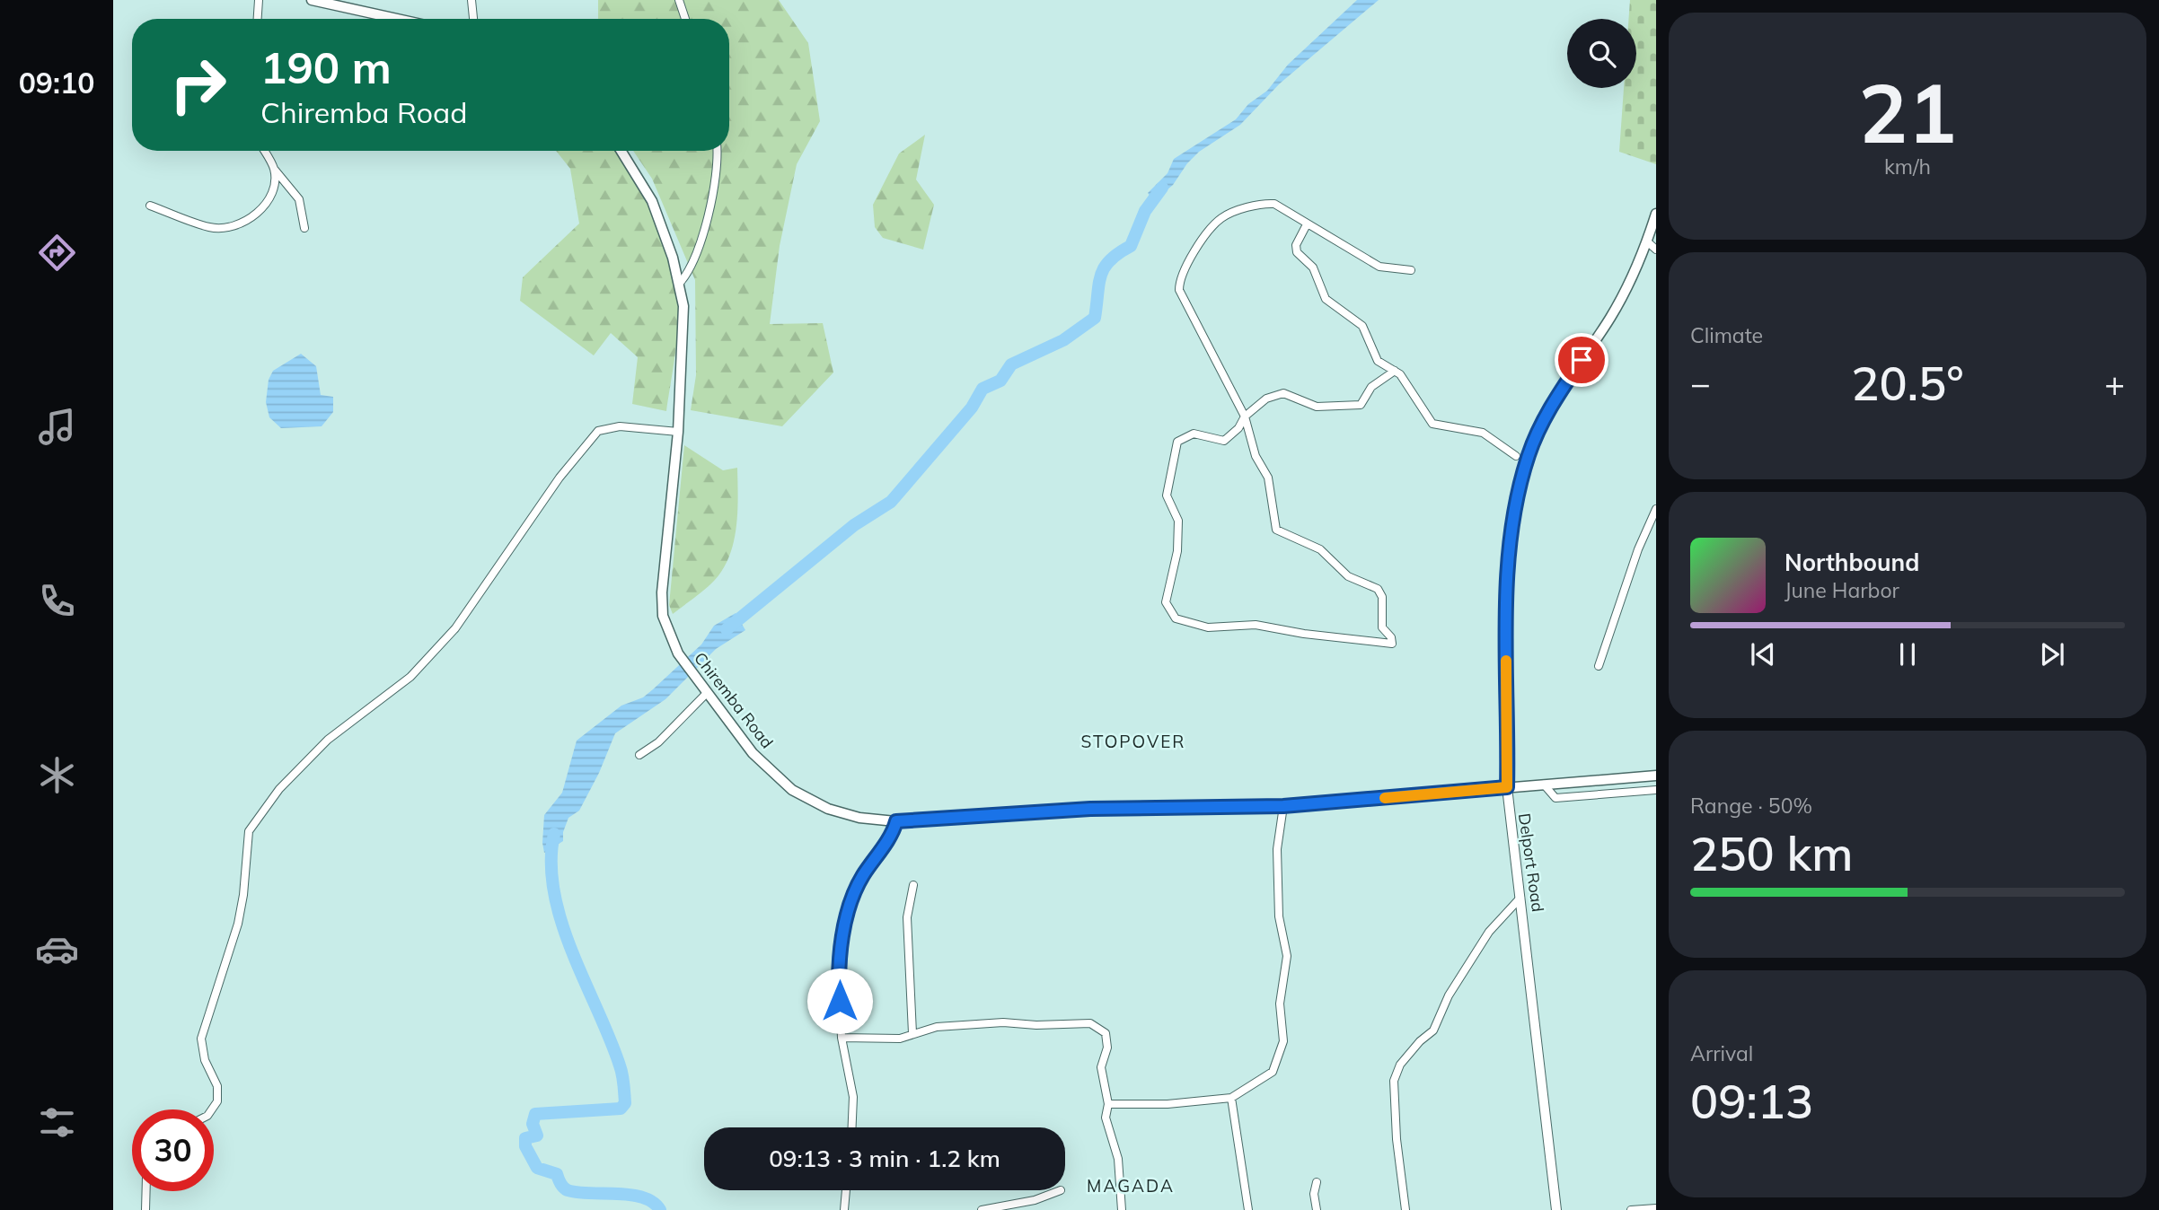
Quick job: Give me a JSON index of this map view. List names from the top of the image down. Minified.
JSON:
{"streets":{"main road":["Chiremba Road","Delport Road"]},"crossings":[["Chiremba Road","Delport Road"]],"districts":["STOPOVER","MAGADA"],"page":{"tabs":"09:10","tile":[["21","km/h"],"Climate",["Range · 50%","250 km"],["Arrival","09:13"]],"turn":["190 m","Chiremba Road"],"heat":["−","20.5°","+"],"song":["Northbound","June Harbor"],"limit":"30","trip":"09:13 · 3 min · 1.2 km"}}
